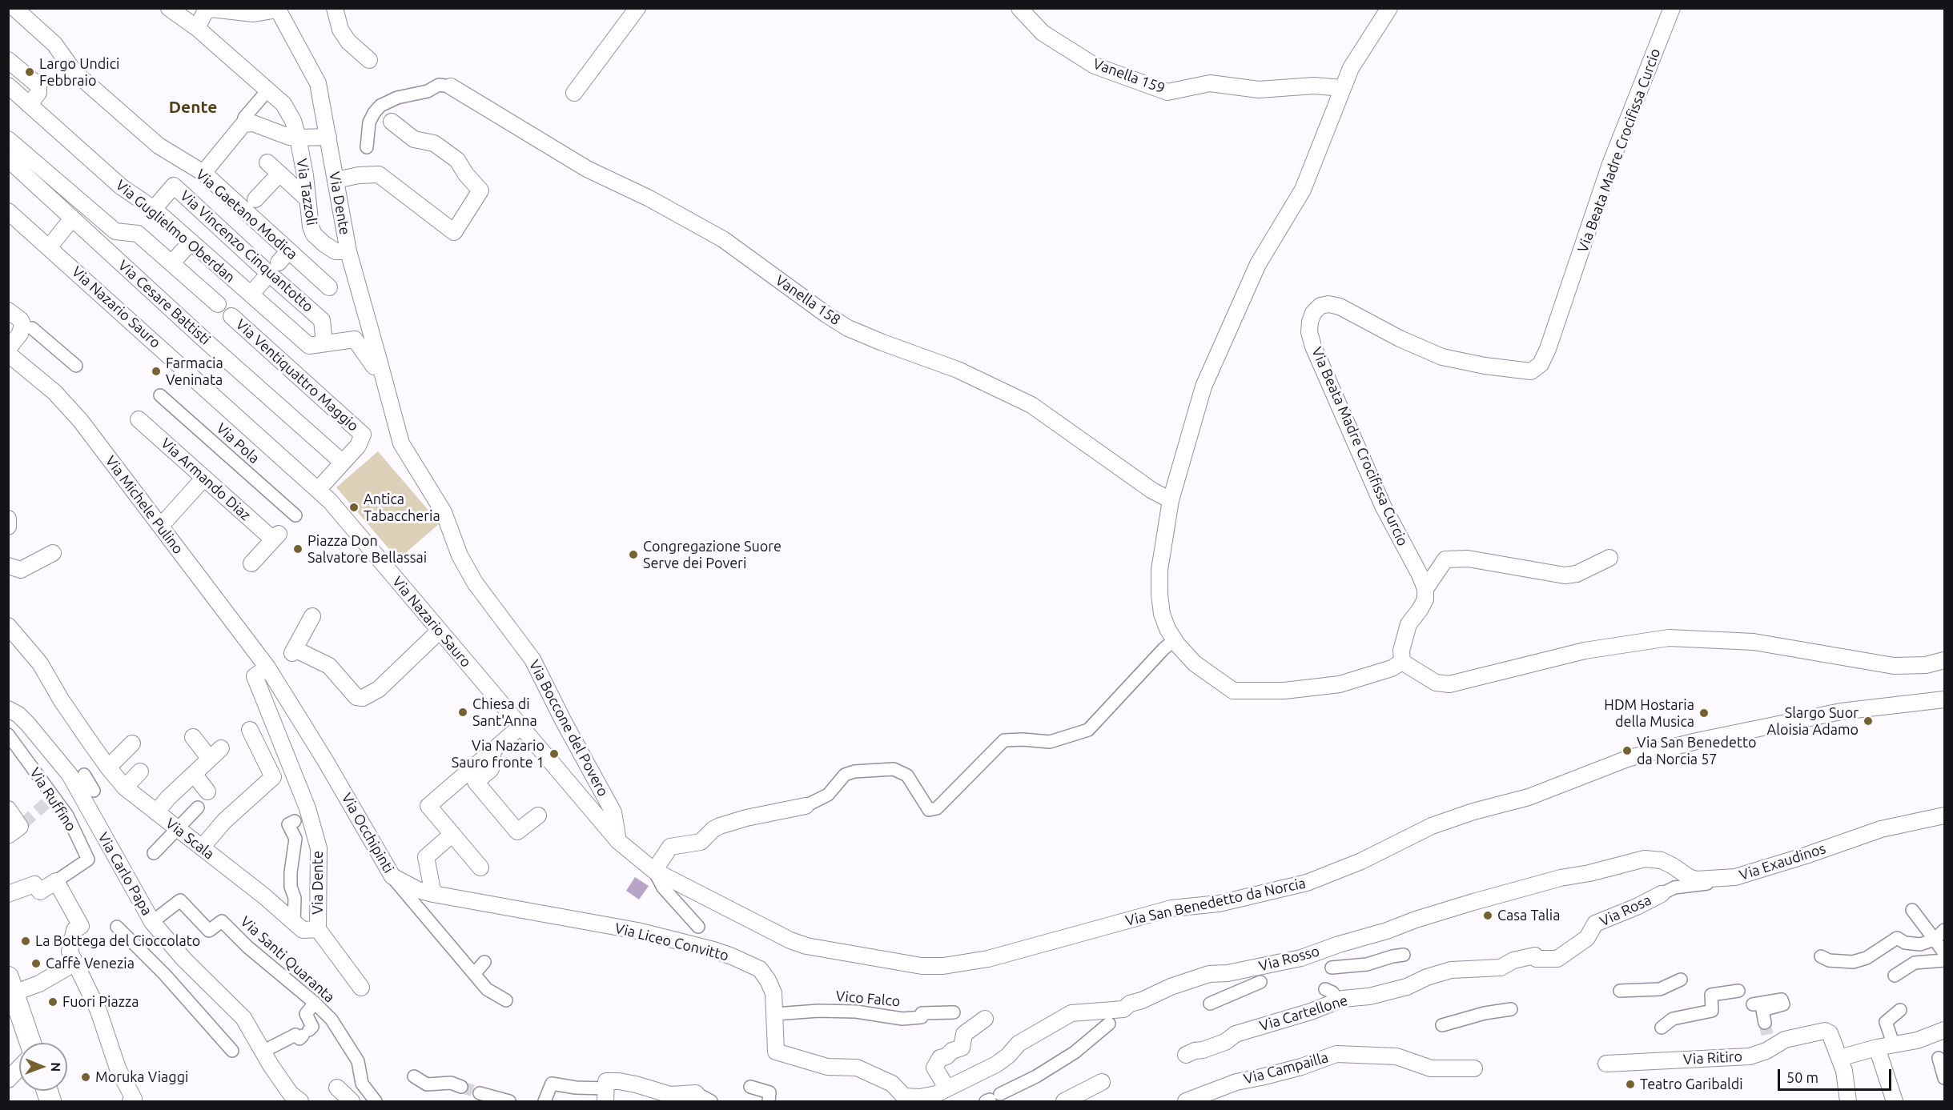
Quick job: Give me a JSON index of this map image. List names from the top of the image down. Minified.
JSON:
{"streets":{"street":["Vanella 159","Via Beata Madre Crocifissa Curcio","Via Tazzoli","Via Dente","Via Gaetano Modica","Via Guglielmo Oberdan","Via Vincenzo Cinquantotto","Vanella 158","Via Cesare Battisti","Via Nazario Sauro","Via Ventiquattro Maggio","Via Pola","Via Armando Diaz","Via Michele Pulino","Via Boccone del Povero","Via Ruffino","Via Occhipinti","Via Scala","Via Exaudinos","Via Carlo Papa","Via San Benedetto da Norcia","Via Rosa","Via Liceo Convitto","Via Rosso","Via Santi Quaranta","Vico Falco","Via Cartellone","Via Ritiro","Via Campailla"]},"crossings":[["Via Tazzoli","Via Dente"],["Via Dente","Via Guglielmo Oberdan"],["Via Dente","Via Michele Pulino"],["Via Dente","Via Boccone del Povero"],["Via Dente","Via Occhipinti"],["Via Dente","Via Scala"],["Via Guglielmo Oberdan","Via Vincenzo Cinquantotto"],["Via Guglielmo Oberdan","Via Boccone del Povero"],["Via Cesare Battisti","Via Ventiquattro Maggio"],["Via Nazario Sauro","Via Boccone del Povero"],["Via Nazario Sauro","Via San Benedetto da Norcia"],["Via Michele Pulino","Via Occhipinti"],["Via Occhipinti","Via Liceo Convitto"],["Via Exaudinos","Via Rosso"],["Via Carlo Papa","Via Santi Quaranta"],["Via Rosa","Via Cartellone"],["Via Liceo Convitto","Vico Falco"]],"districts":["Dente"],"places":["Largo Undici Febbraio","Farmacia Veninata","Antica Tabaccheria","Piazza Don Salvatore Bellassai","Congregazione Suore Serve dei Poveri","Chiesa di Sant'Anna","HDM Hostaria della Musica","Slargo Suor Aloisia Adamo","Via San Benedetto da Norcia 57","Via Nazario Sauro fronte 1","Casa Talia","La Bottega del Cioccolato","Caffè Venezia","Fuori Piazza","Moruka Viaggi","Teatro Garibaldi"],"scale_bar":"50 m","north":"right"}
